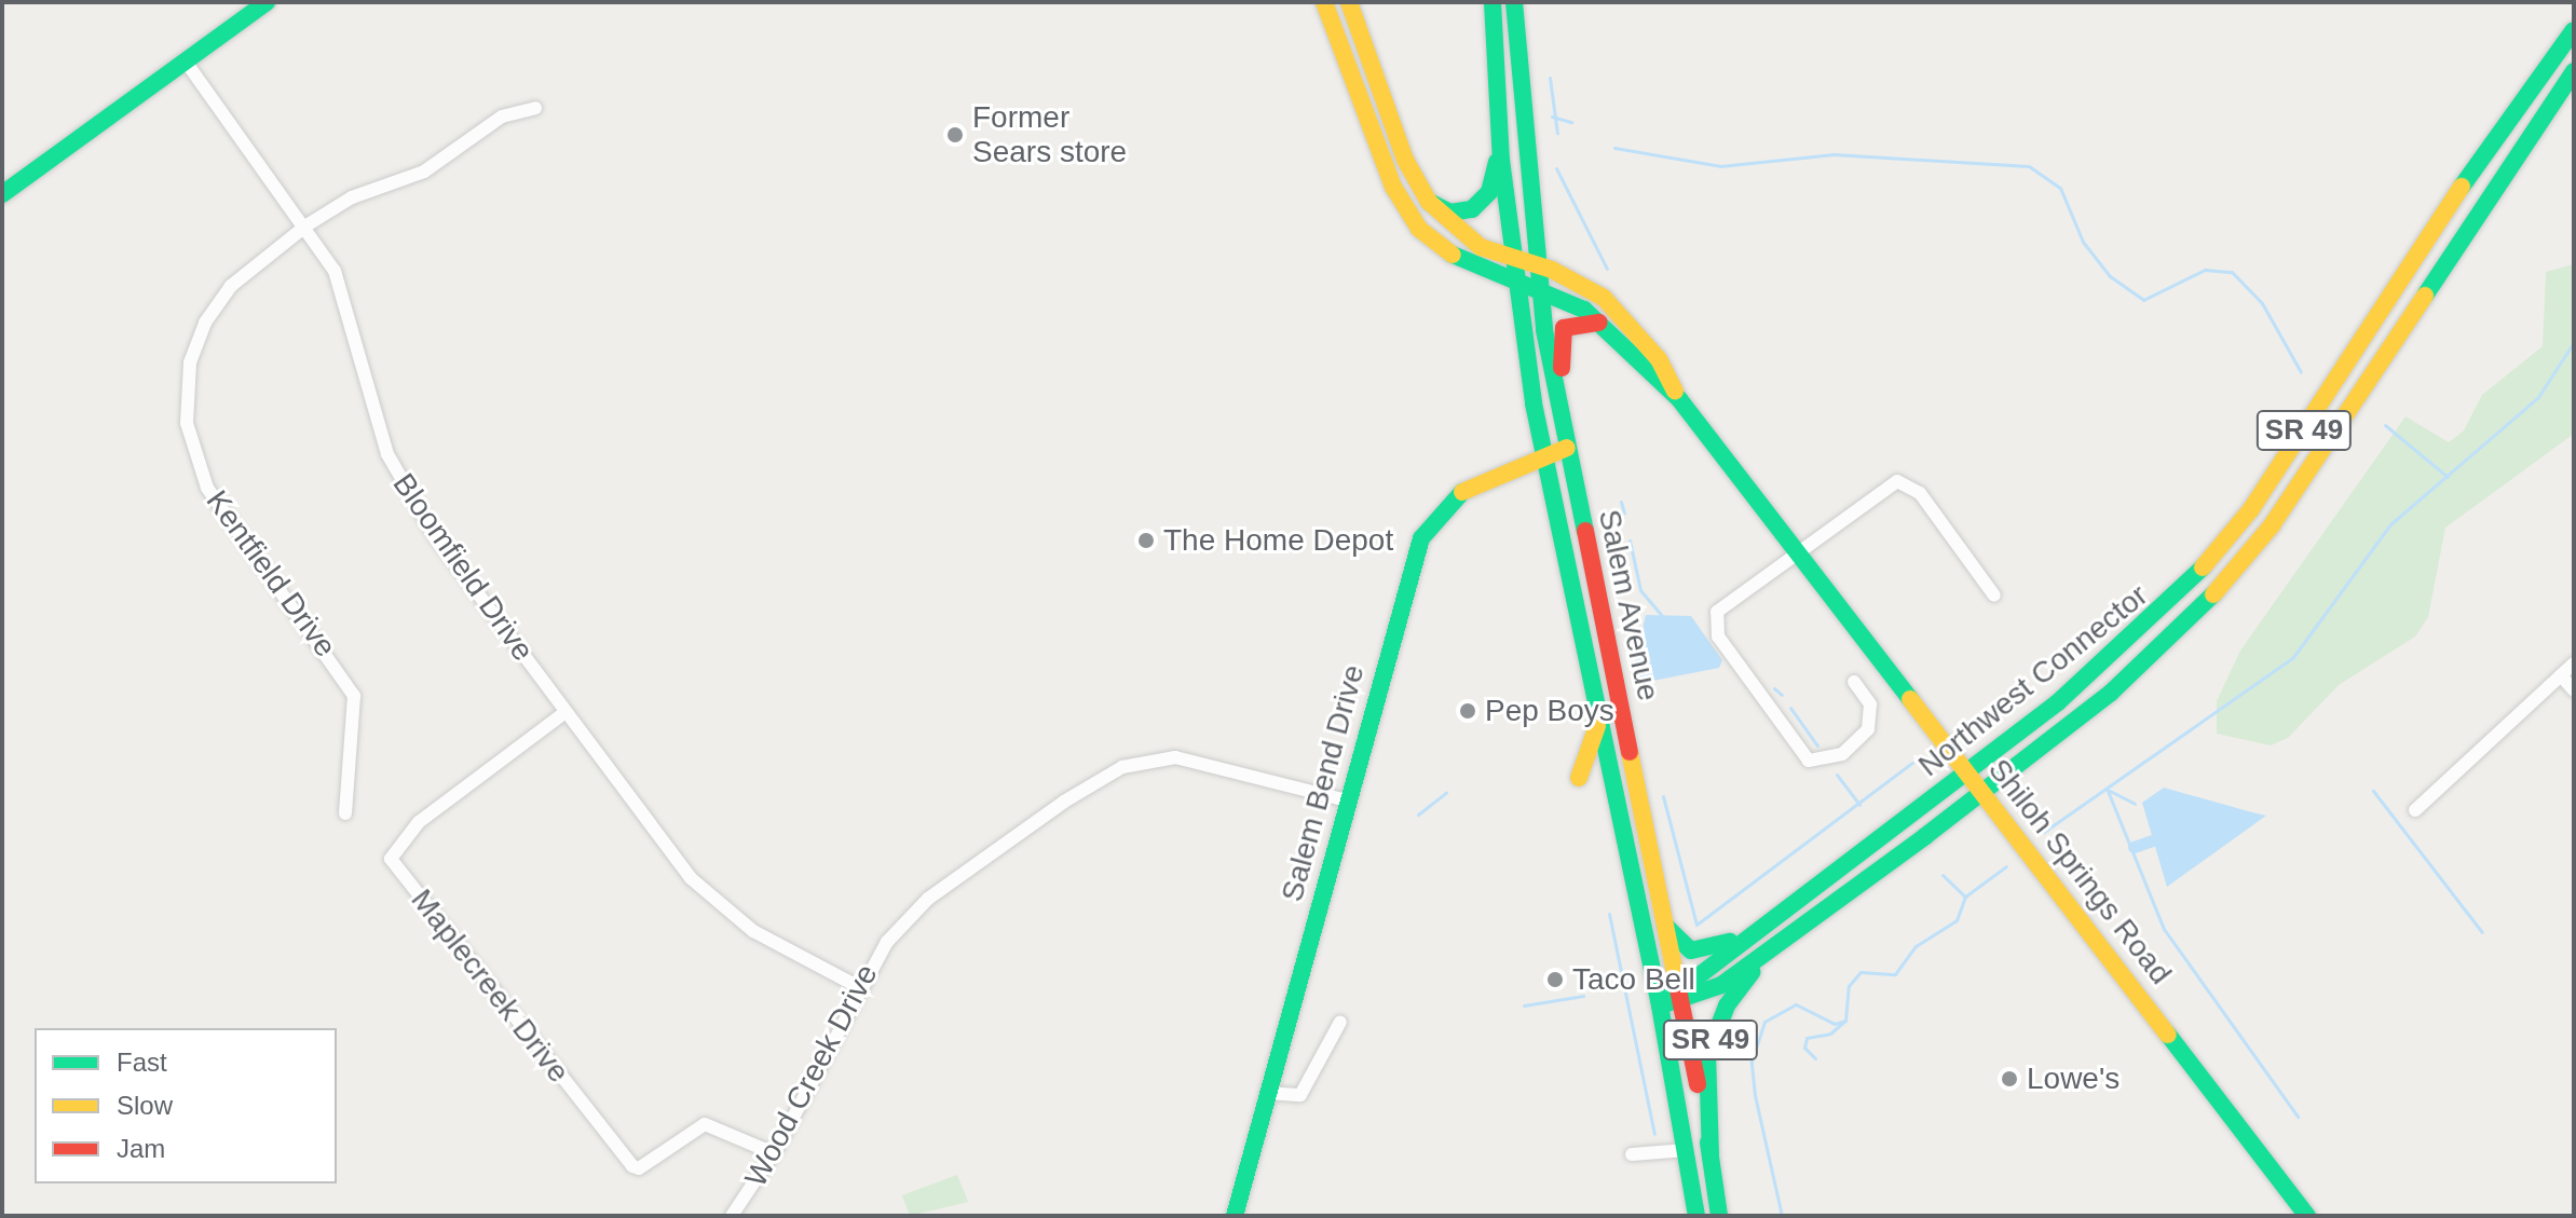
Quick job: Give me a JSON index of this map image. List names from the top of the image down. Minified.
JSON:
{"streets":{"main road":["SR 49","Salem Avenue","Northwest Connector","Salem Bend Drive","Shiloh Springs Road"],"street":["Bloomfield Drive","Kentfield Drive","Maplecreek Drive","Wood Creek Drive"]},"crossings":[["SR 49","Salem Avenue"],["SR 49","Northwest Connector"],["Bloomfield Drive","Kentfield Drive"],["Bloomfield Drive","Maplecreek Drive"],["Bloomfield Drive","Wood Creek Drive"],["Salem Avenue","Northwest Connector"],["Salem Avenue","Salem Bend Drive"],["Salem Avenue","Shiloh Springs Road"],["Northwest Connector","Shiloh Springs Road"],["Salem Bend Drive","Wood Creek Drive"],["Maplecreek Drive","Wood Creek Drive"]],"places":["Former Sears store","The Home Depot","Pep Boys","Taco Bell","Lowe's"],"legend":["Fast","Slow","Jam"]}
